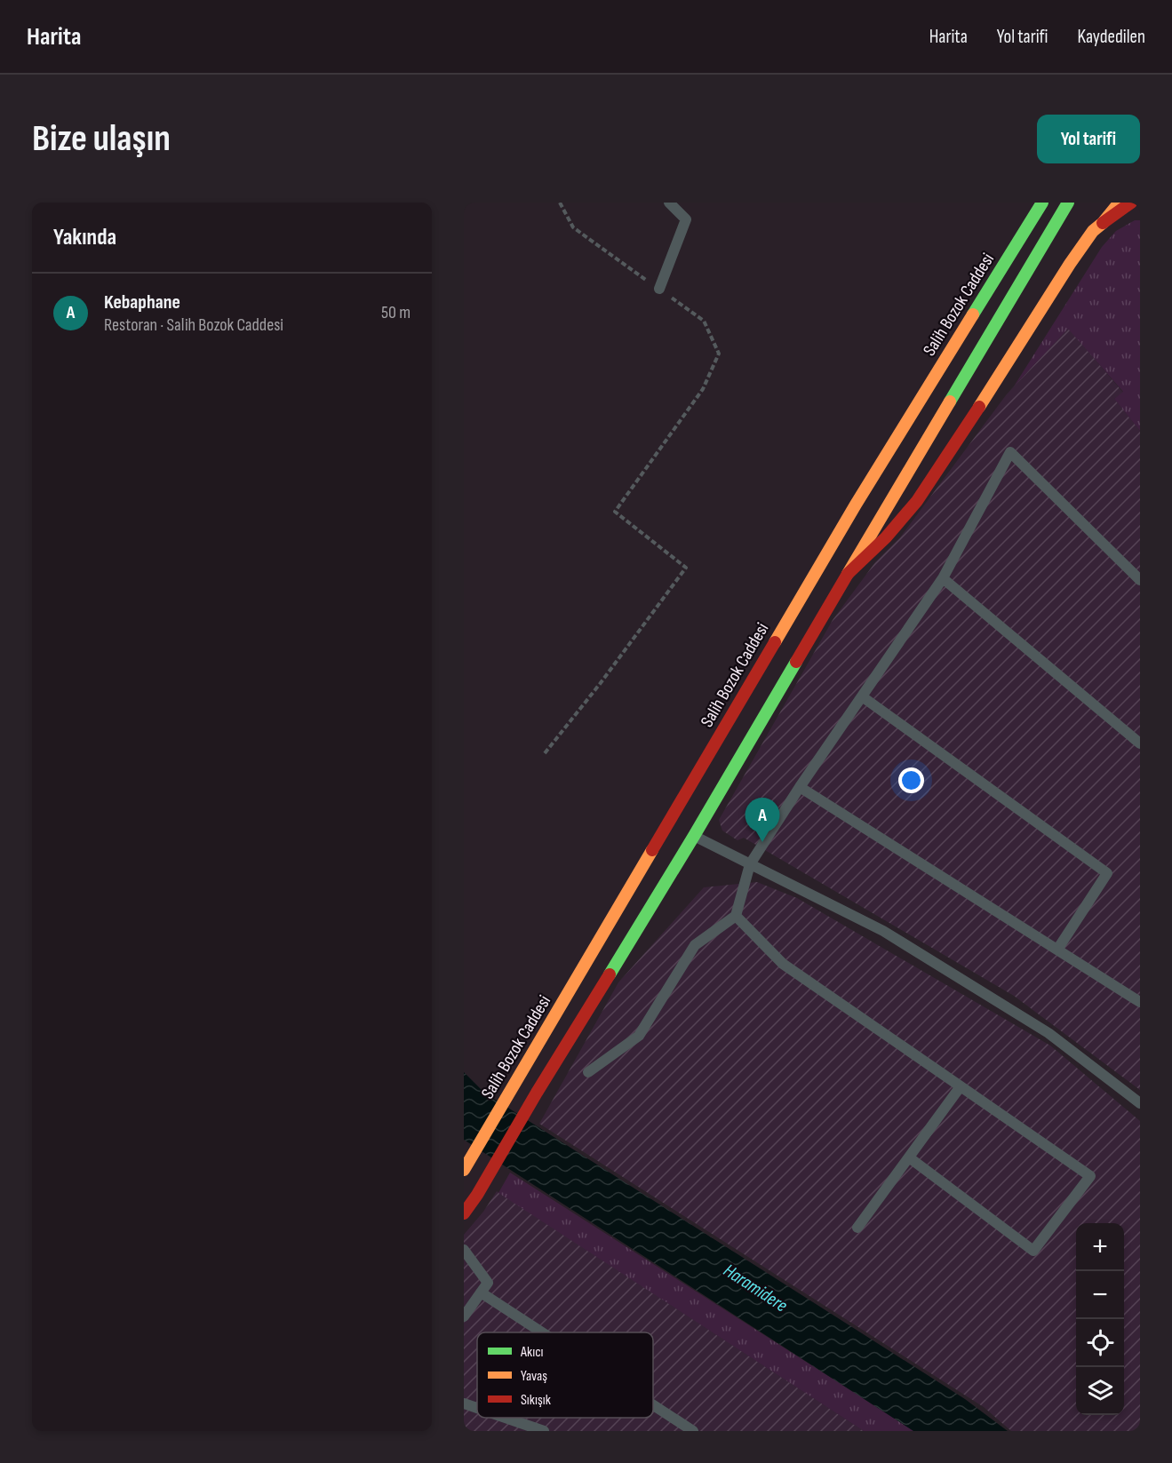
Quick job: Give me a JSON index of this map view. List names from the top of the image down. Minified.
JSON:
{"streets":{"main road":["Salih Bozok Caddesi"]},"water":["Haramidere"],"legend":["Akıcı","Yavaş","Sıkışık"],"page":{"header":"Harita","nav":["Harita","Yol tarifi","Kaydedilen"],"buttons":"Yol tarifi","title":"Bize ulaşın","heading":"Yakında","list":[{"mark":"A","name":"Kebaphane","note":"Restoran · Salih Bozok Caddesi","value":"50 m"}],"pins":"A","map_buttons":["+","−"]}}
